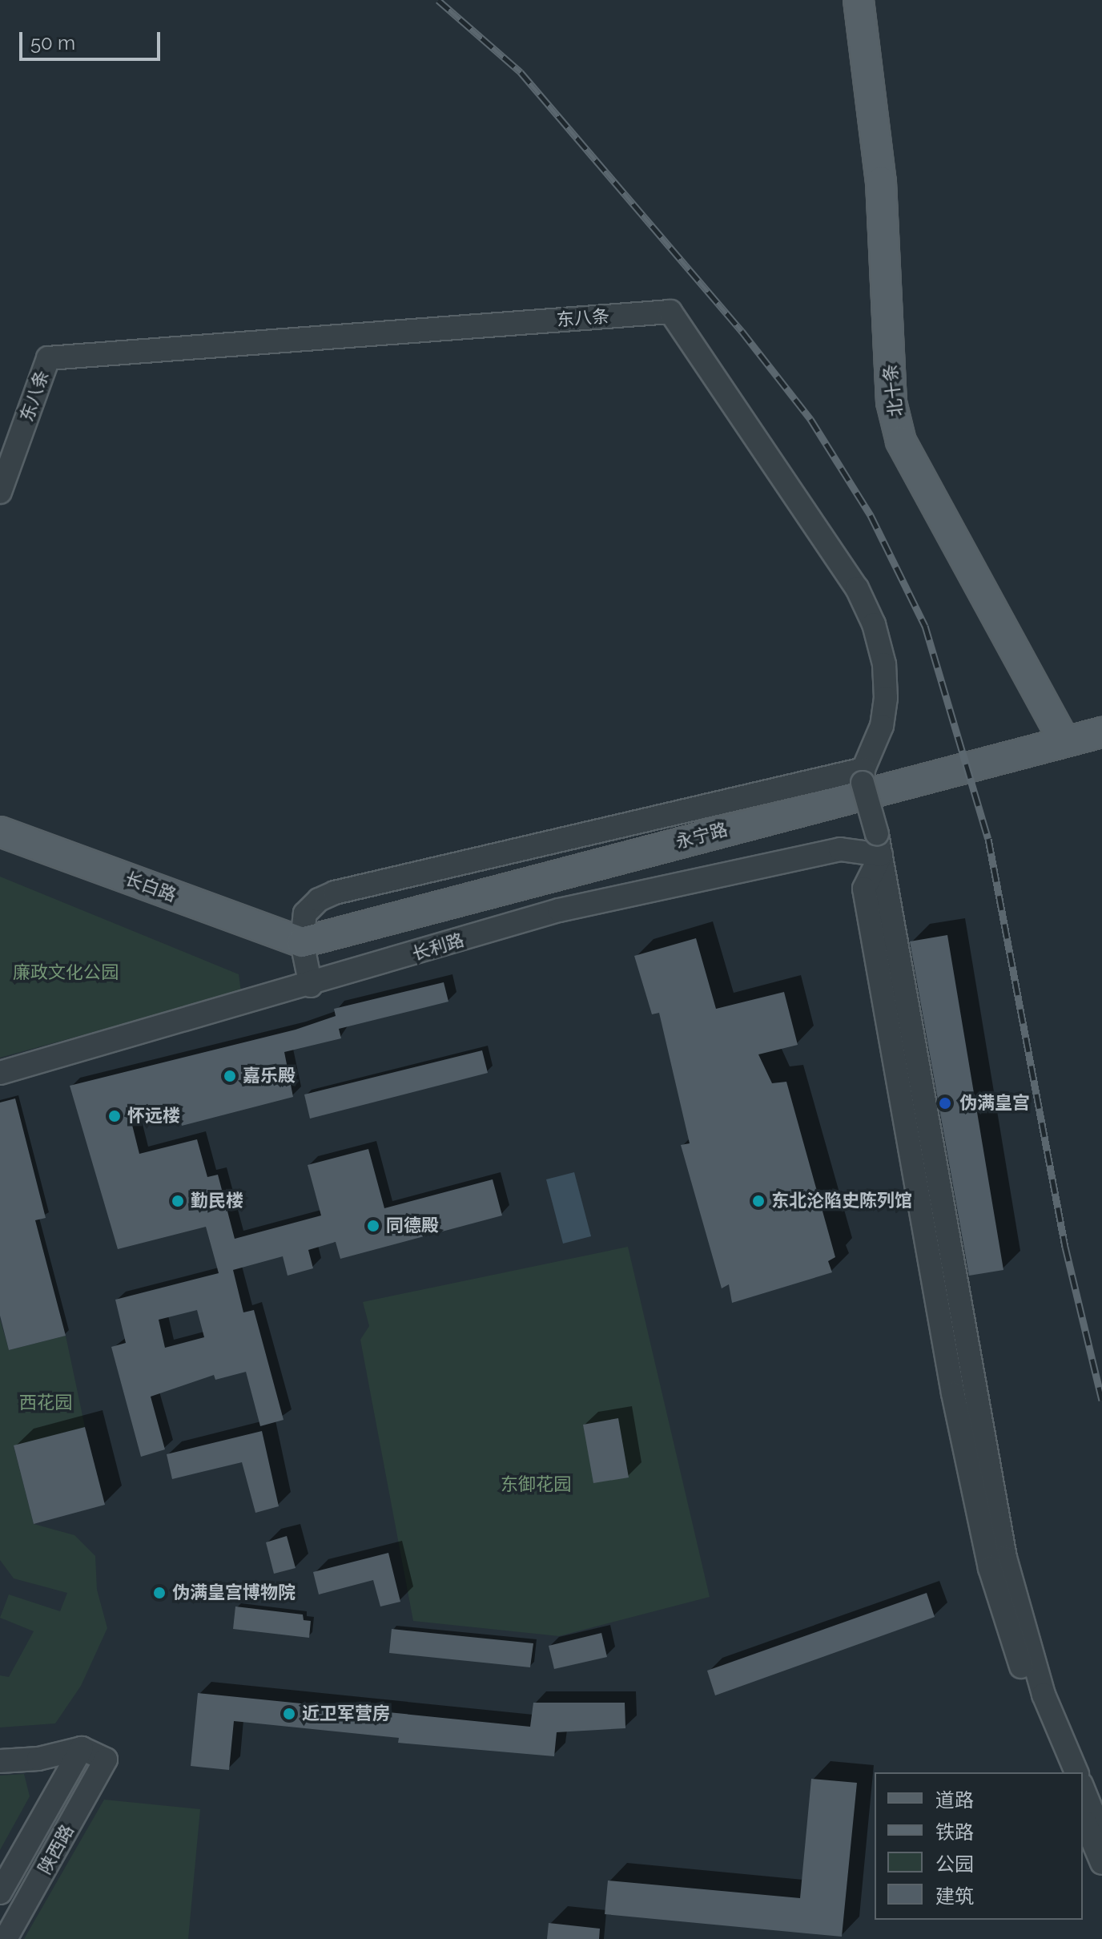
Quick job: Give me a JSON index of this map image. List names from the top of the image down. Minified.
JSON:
{"streets":{"main road":["北十条","永宁路","长白路"],"street":["东八条","长利路","陕西路"]},"crossings":[["北十条","永宁路"],["永宁路","长白路"]],"parks":["廉政文化公园","西花园","东御花园"],"places":["嘉乐殿","伪满皇宫","怀远楼","勤民楼","东北沦陷史陈列馆","同德殿","伪满皇宫博物院","近卫军营房"],"legend":["道路","铁路","公园","建筑"],"scale_bar":"50 m"}
